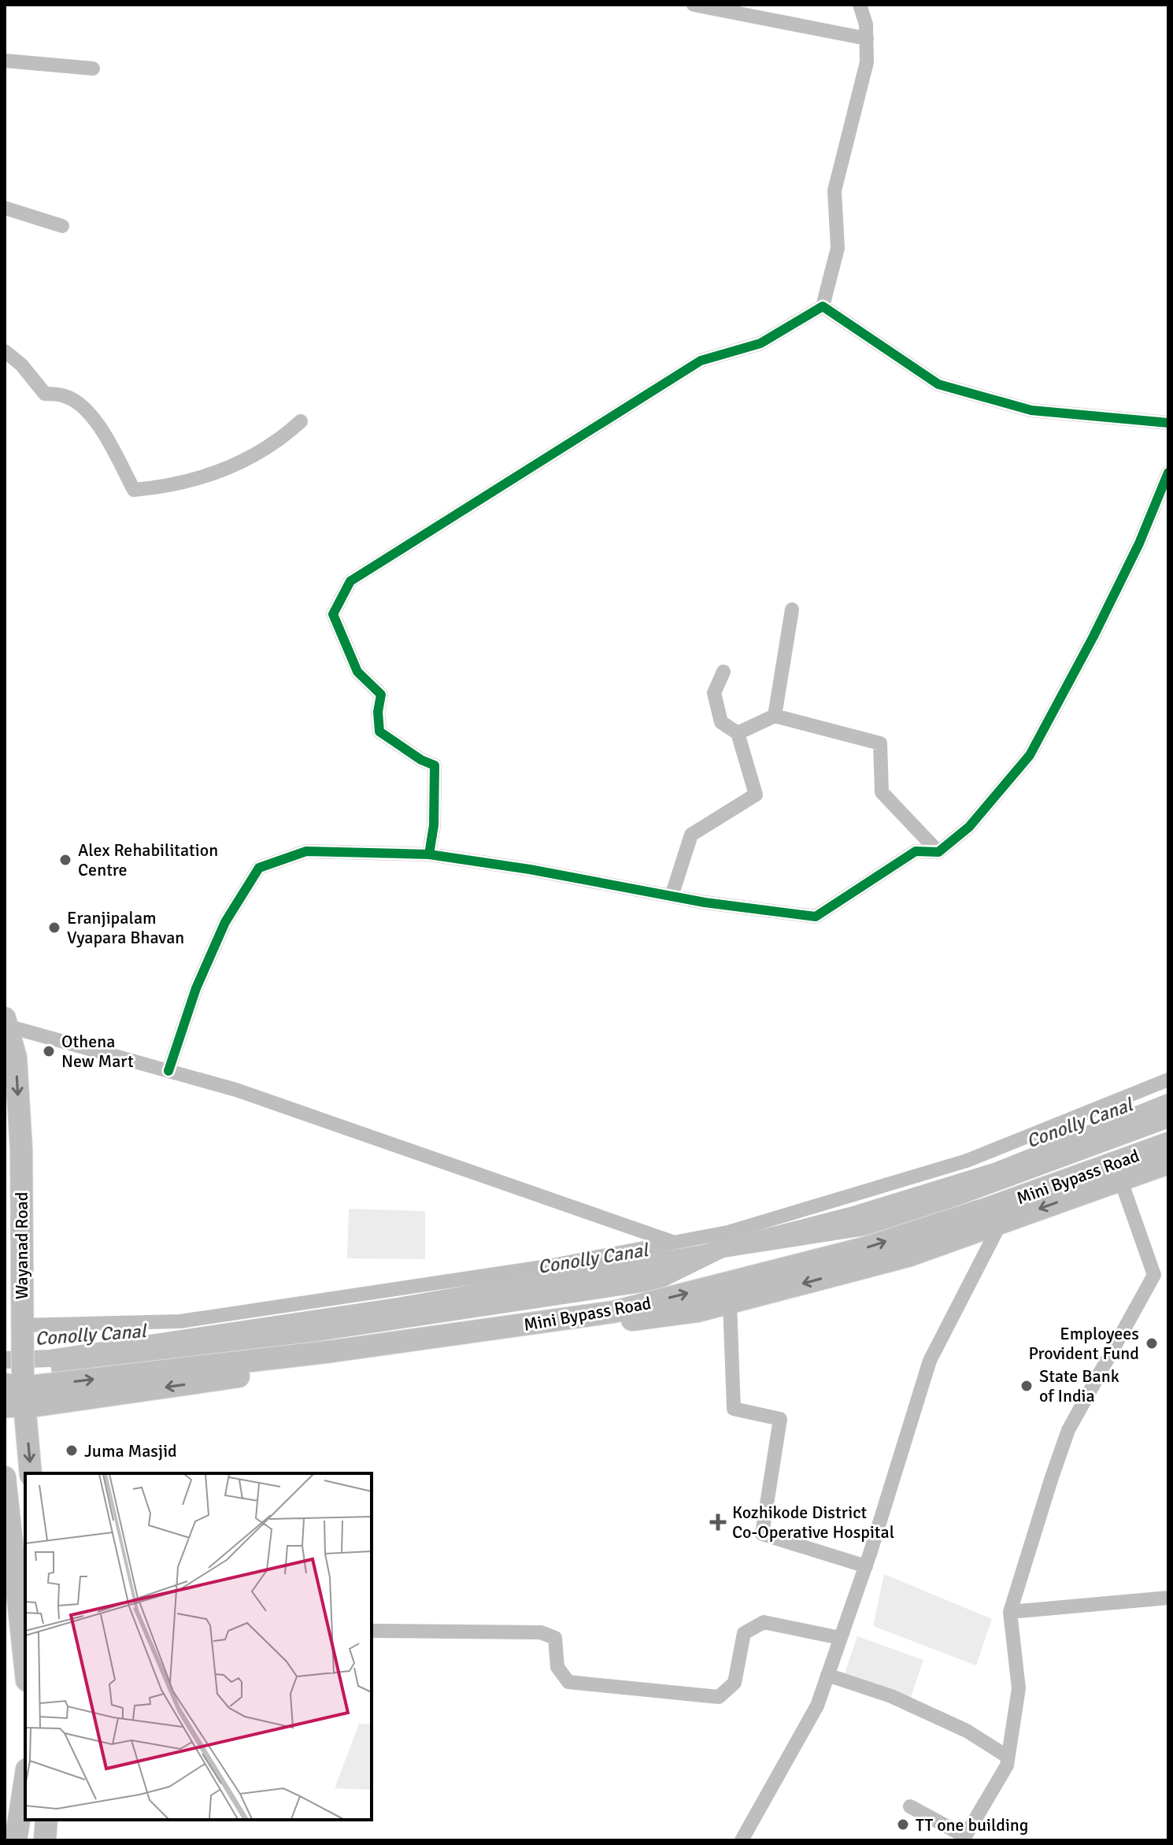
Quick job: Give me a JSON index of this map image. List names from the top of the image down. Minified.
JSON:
{"streets":{"main road":["Mini Bypass Road","Wayanad Road"]},"crossings":[["Mini Bypass Road","Wayanad Road"]],"one_way":["Wayanad Road"],"water":["Conolly Canal"],"places":{"other":["Alex Rehabilitation Centre","Eranjipalam Vyapara Bhavan","Othena New Mart","Employees Provident Fund","State Bank of India","Juma Masjid","TT one building"],"health":["Kozhikode District Co-Operative Hospital"]}}
